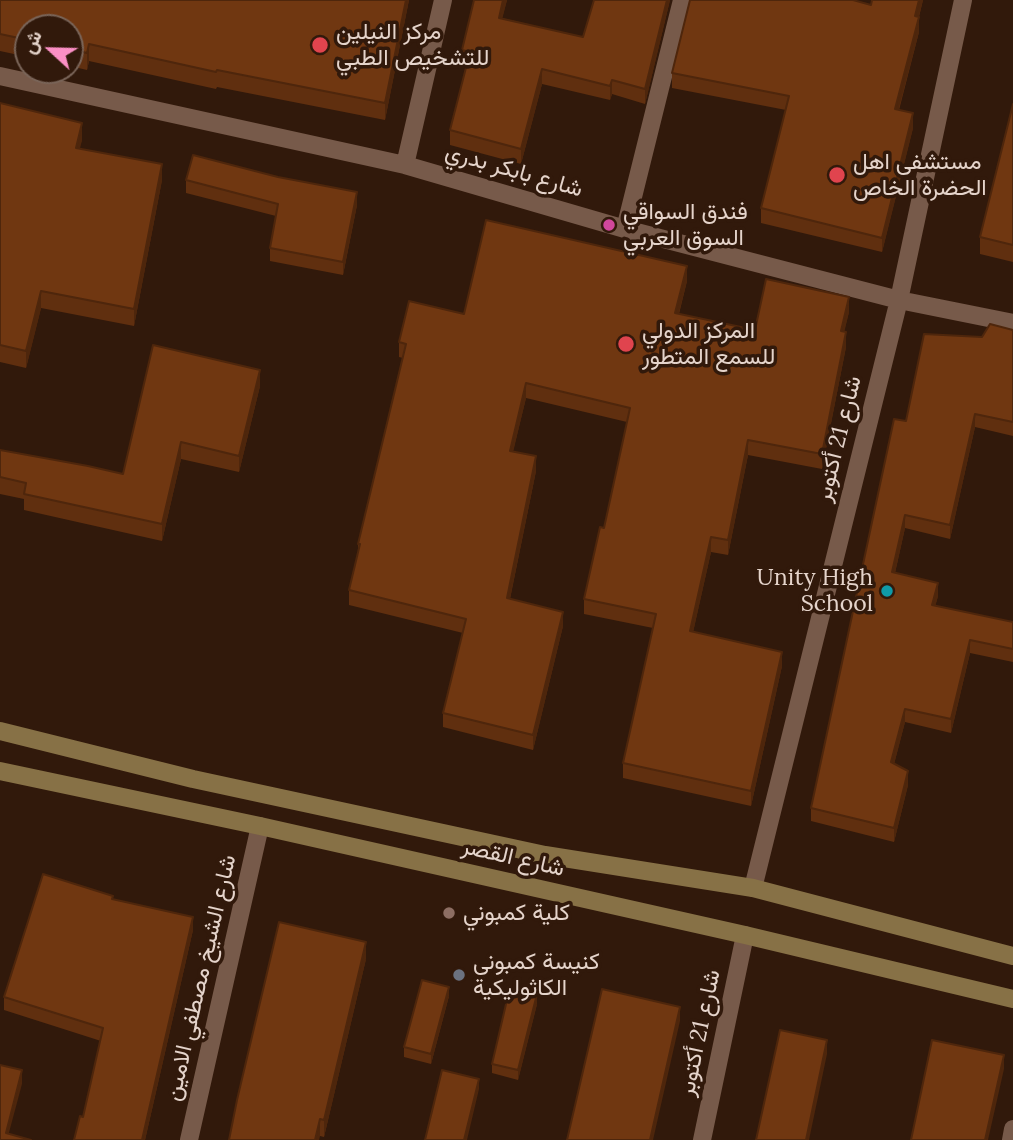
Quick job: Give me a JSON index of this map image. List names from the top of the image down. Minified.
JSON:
{"streets":{"main road":["شارع القصر"],"street":["شارع بابكر بدري","شارع 21 أكتوبر","شارع الشيخ مصطفي الامين"]},"crossings":[["شارع بابكر بدري","شارع 21 أكتوبر"],["شارع 21 أكتوبر","شارع القصر"],["شارع القصر","شارع الشيخ مصطفي الامين"]],"places":["مركز النيلين للتشخيص الطبي","مستشفى اهل الحضرة الخاص","فندق السواقي السوق العربي","المركز الدولي للسمع المتطور","Unity High School","كلية كمبوني","كنيسة كمبوني الكاثوليكية"],"north":"left"}
